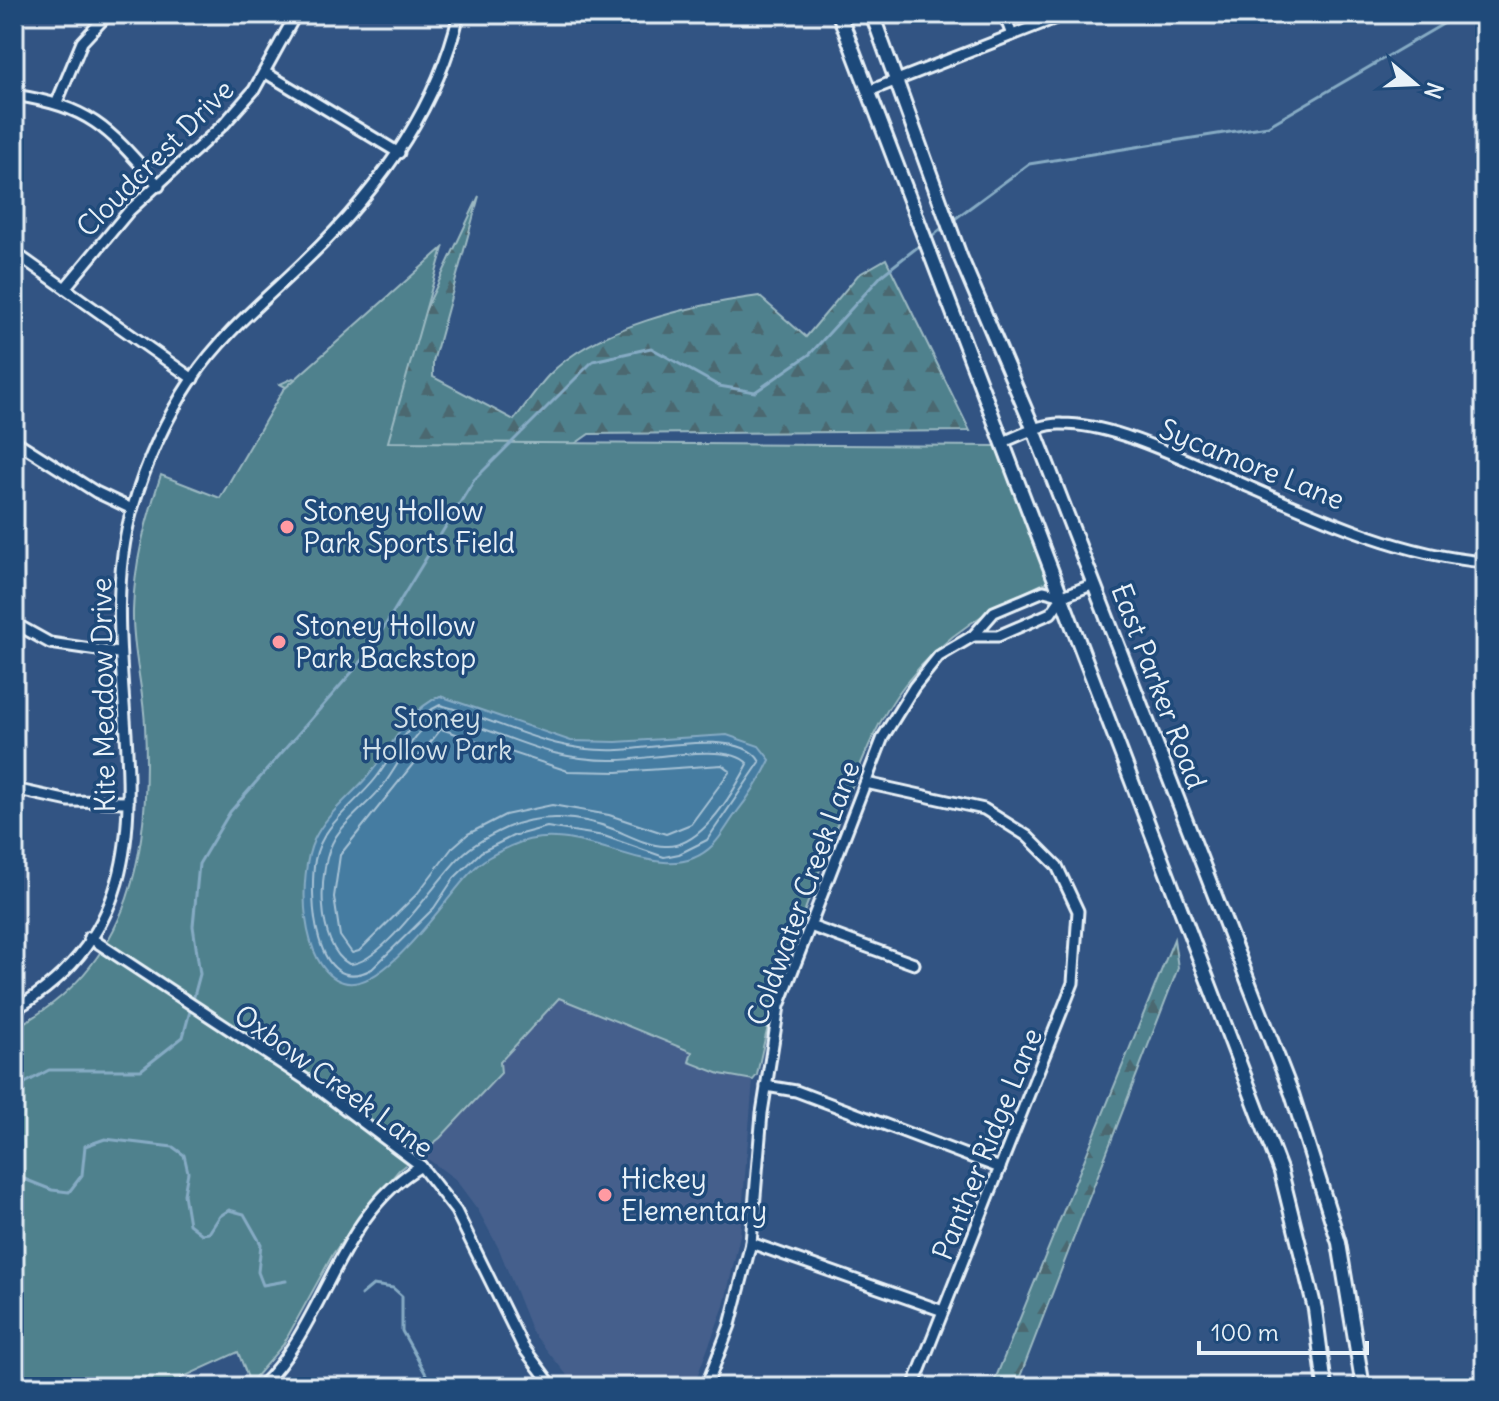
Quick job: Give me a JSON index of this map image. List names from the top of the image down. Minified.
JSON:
{"streets":{"main road":["East Parker Road"],"street":["Cloudcrest Drive","Sycamore Lane","Kite Meadow Drive","Coldwater Creek Lane","Oxbow Creek Lane","Panther Ridge Lane"]},"crossings":[["Sycamore Lane","East Parker Road"],["East Parker Road","Coldwater Creek Lane"],["Kite Meadow Drive","Oxbow Creek Lane"],["Coldwater Creek Lane","Panther Ridge Lane"]],"parks":["Stoney Hollow Park"],"places":["Stoney Hollow Park Sports Field","Stoney Hollow Park Backstop","Hickey Elementary"],"scale_bar":"100 m","north":"right"}
